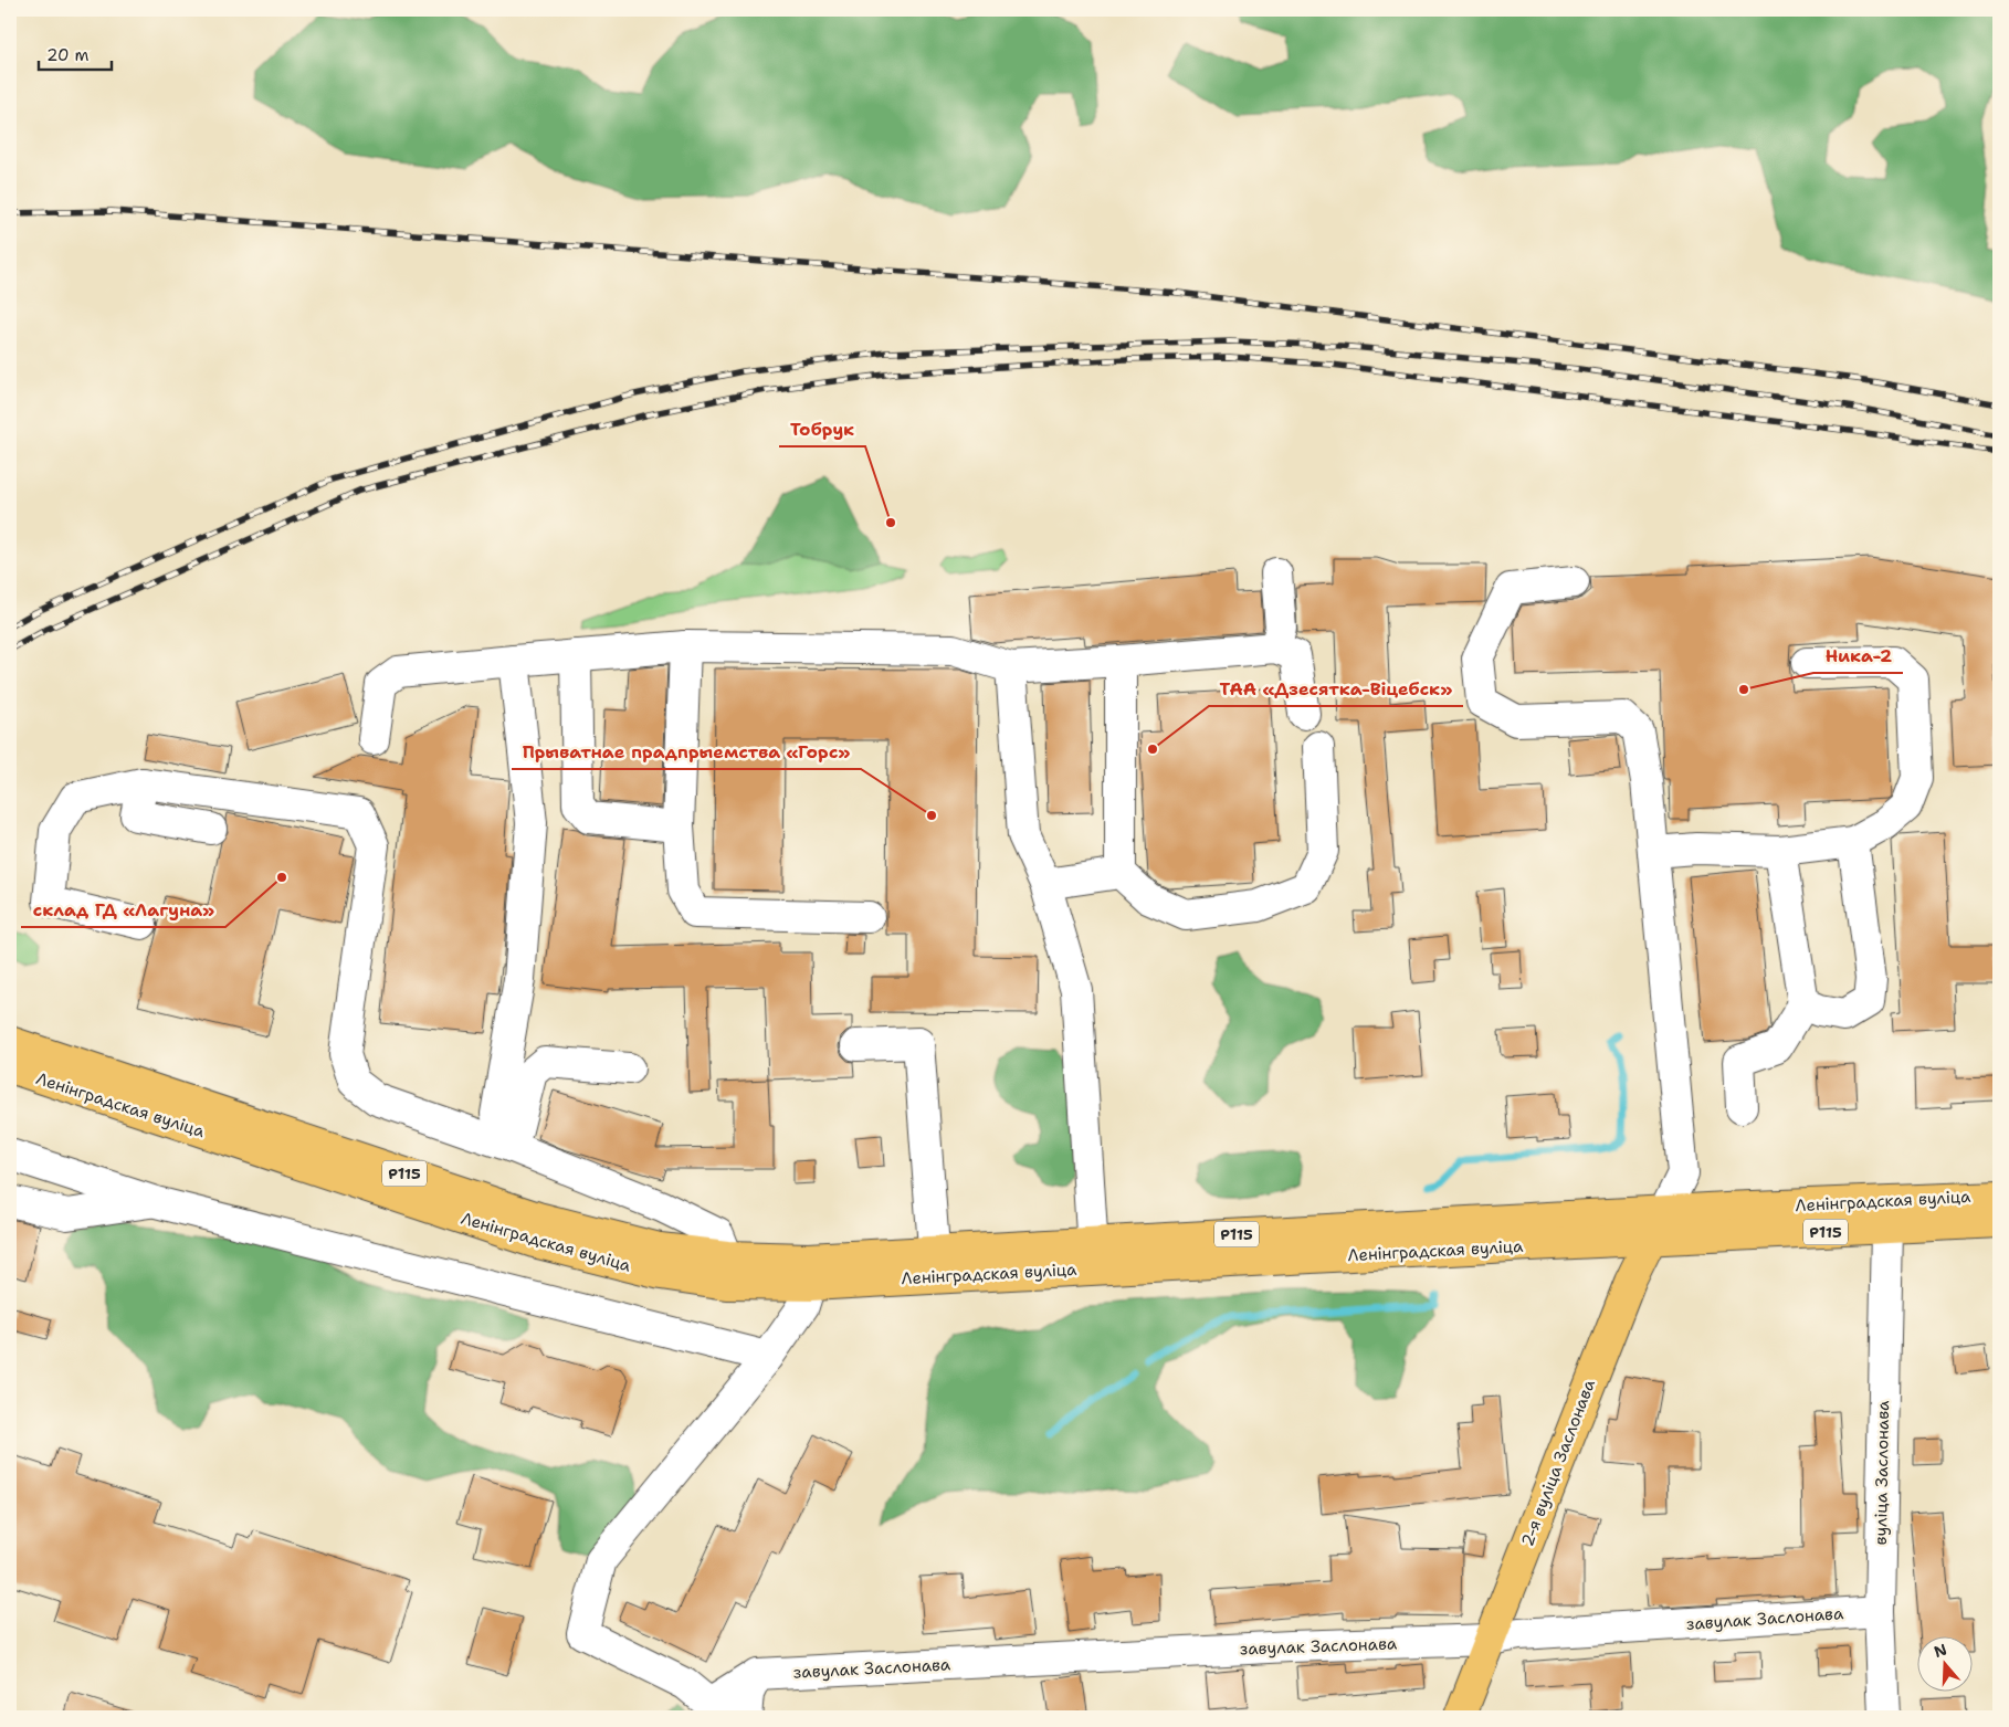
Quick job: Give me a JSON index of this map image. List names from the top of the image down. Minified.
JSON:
{"streets":{"main road":["Ленінградская вуліца","Р115","2-я вуліца Заслонава"],"street":["вуліца Заслонава","завулак Заслонава"]},"crossings":[["Ленінградская вуліца","2-я вуліца Заслонава"],["Ленінградская вуліца","вуліца Заслонава"],["2-я вуліца Заслонава","завулак Заслонава"],["вуліца Заслонава","завулак Заслонава"]],"places":["Тобрук","Ника-2","ТАА «Дзесятка-Віцебск»","Прыватнае прадпрыемства «Горс»","склад ГД «Лагуна»"],"scale_bar":"20 m","north":"top"}
